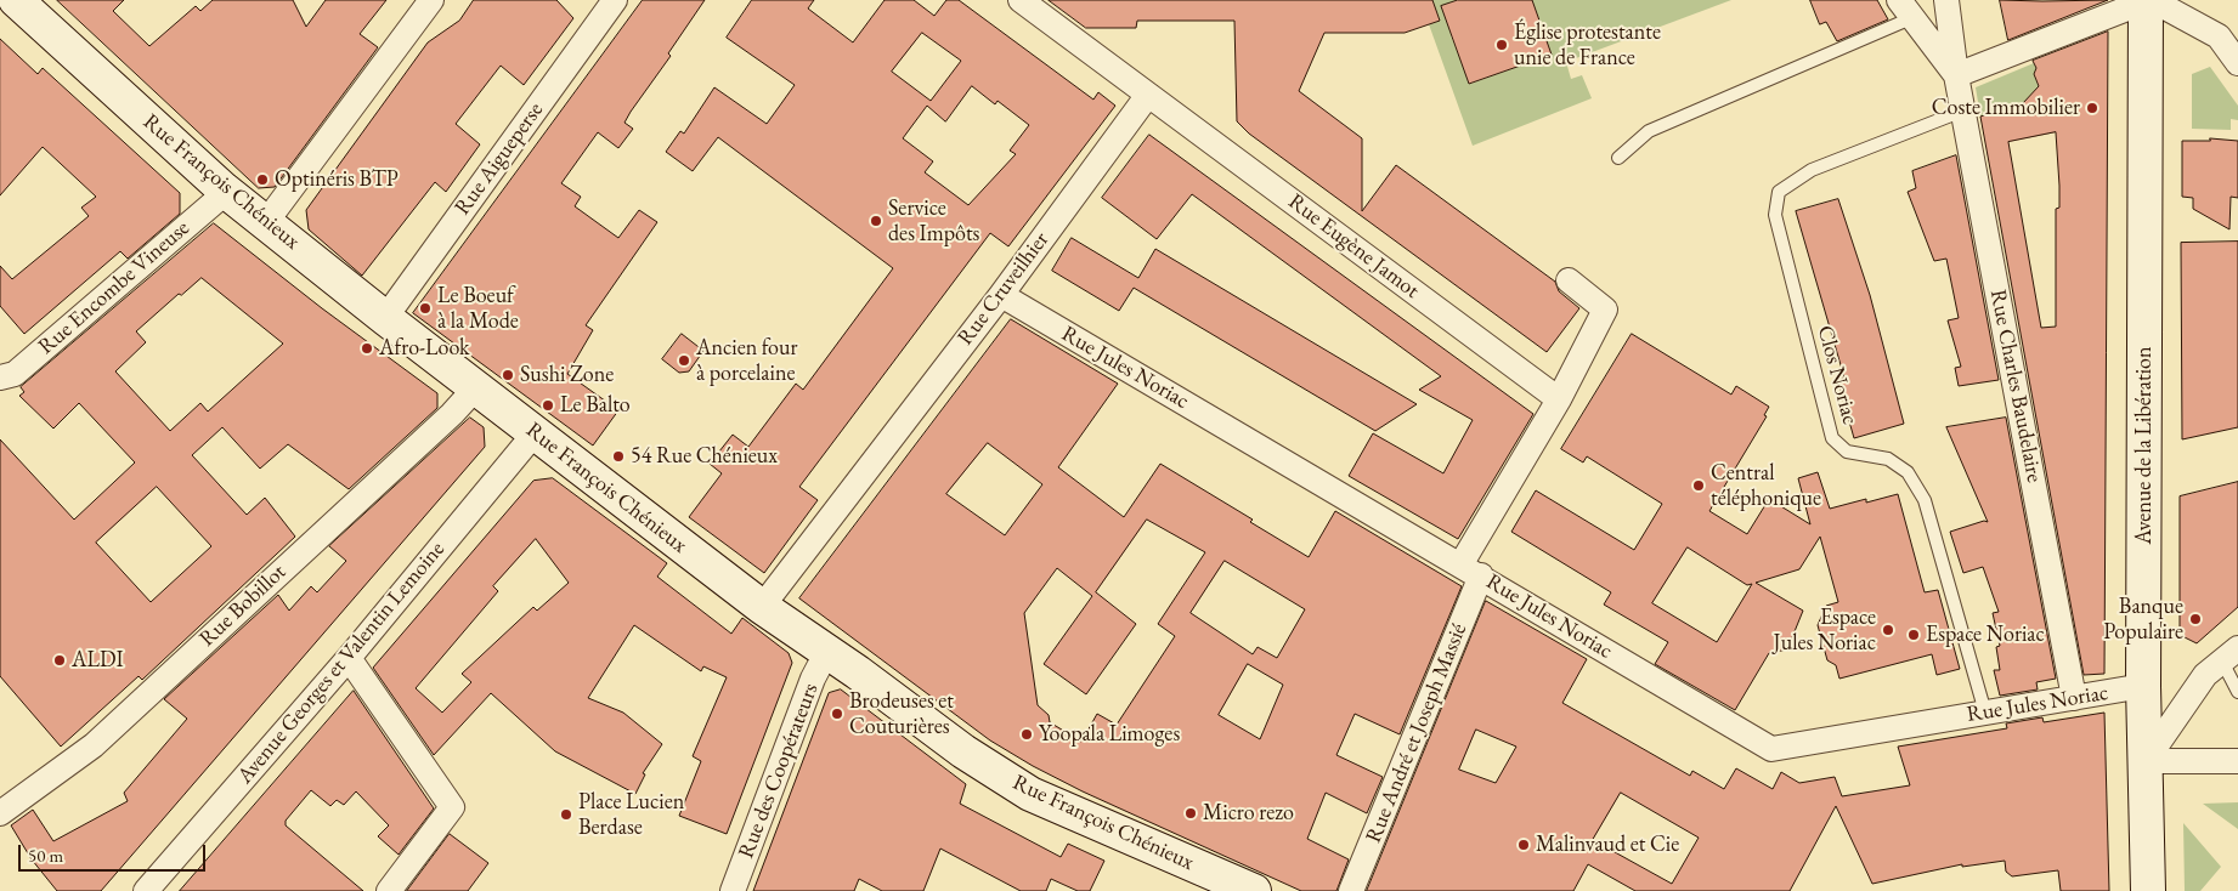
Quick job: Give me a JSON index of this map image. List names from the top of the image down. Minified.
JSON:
{"streets":{"main road":["Rue François Chénieux","Avenue de la Libération"],"street":["Rue Aigueperse","Rue Eugène Jamot","Rue Encombe Vineuse","Rue Cruveilhier","Rue Jules Noriac","Rue Charles Baudelaire","Rue Bobillot","Avenue Georges et Valentin Lemoine","Rue André et Joseph Massié","Rue des Coopérateurs"],"lane":["Clos Noriac"]},"crossings":[["Rue Aigueperse","Rue François Chénieux"],["Rue François Chénieux","Rue Encombe Vineuse"],["Rue François Chénieux","Rue Cruveilhier"],["Rue François Chénieux","Rue Bobillot"],["Rue François Chénieux","Avenue Georges et Valentin Lemoine"],["Rue François Chénieux","Rue des Coopérateurs"],["Rue Eugène Jamot","Rue Cruveilhier"],["Rue Cruveilhier","Rue Jules Noriac"],["Rue Jules Noriac","Clos Noriac"],["Rue Jules Noriac","Rue Charles Baudelaire"],["Rue Jules Noriac","Avenue de la Libération"],["Rue Jules Noriac","Rue André et Joseph Massié"],["Clos Noriac","Rue Charles Baudelaire"]],"places":["Église protestante unie de France","Coste Immobilier","Optinéris BTP","Service des Impôts","Le Boeuf à la Mode","Afro-Look","Ancien four à porcelaine","Sushi Zone","Le Balto","54 Rue Chénieux","Central téléphonique","Banque Populaire","Espace Jules Noriac","Espace Noriac","ALDI","Brodeuses et Couturières","Yoopala Limoges","Micro rezo","Place Lucien Berdase","Malinvaud et Cie"],"scale_bar":"50 m"}
